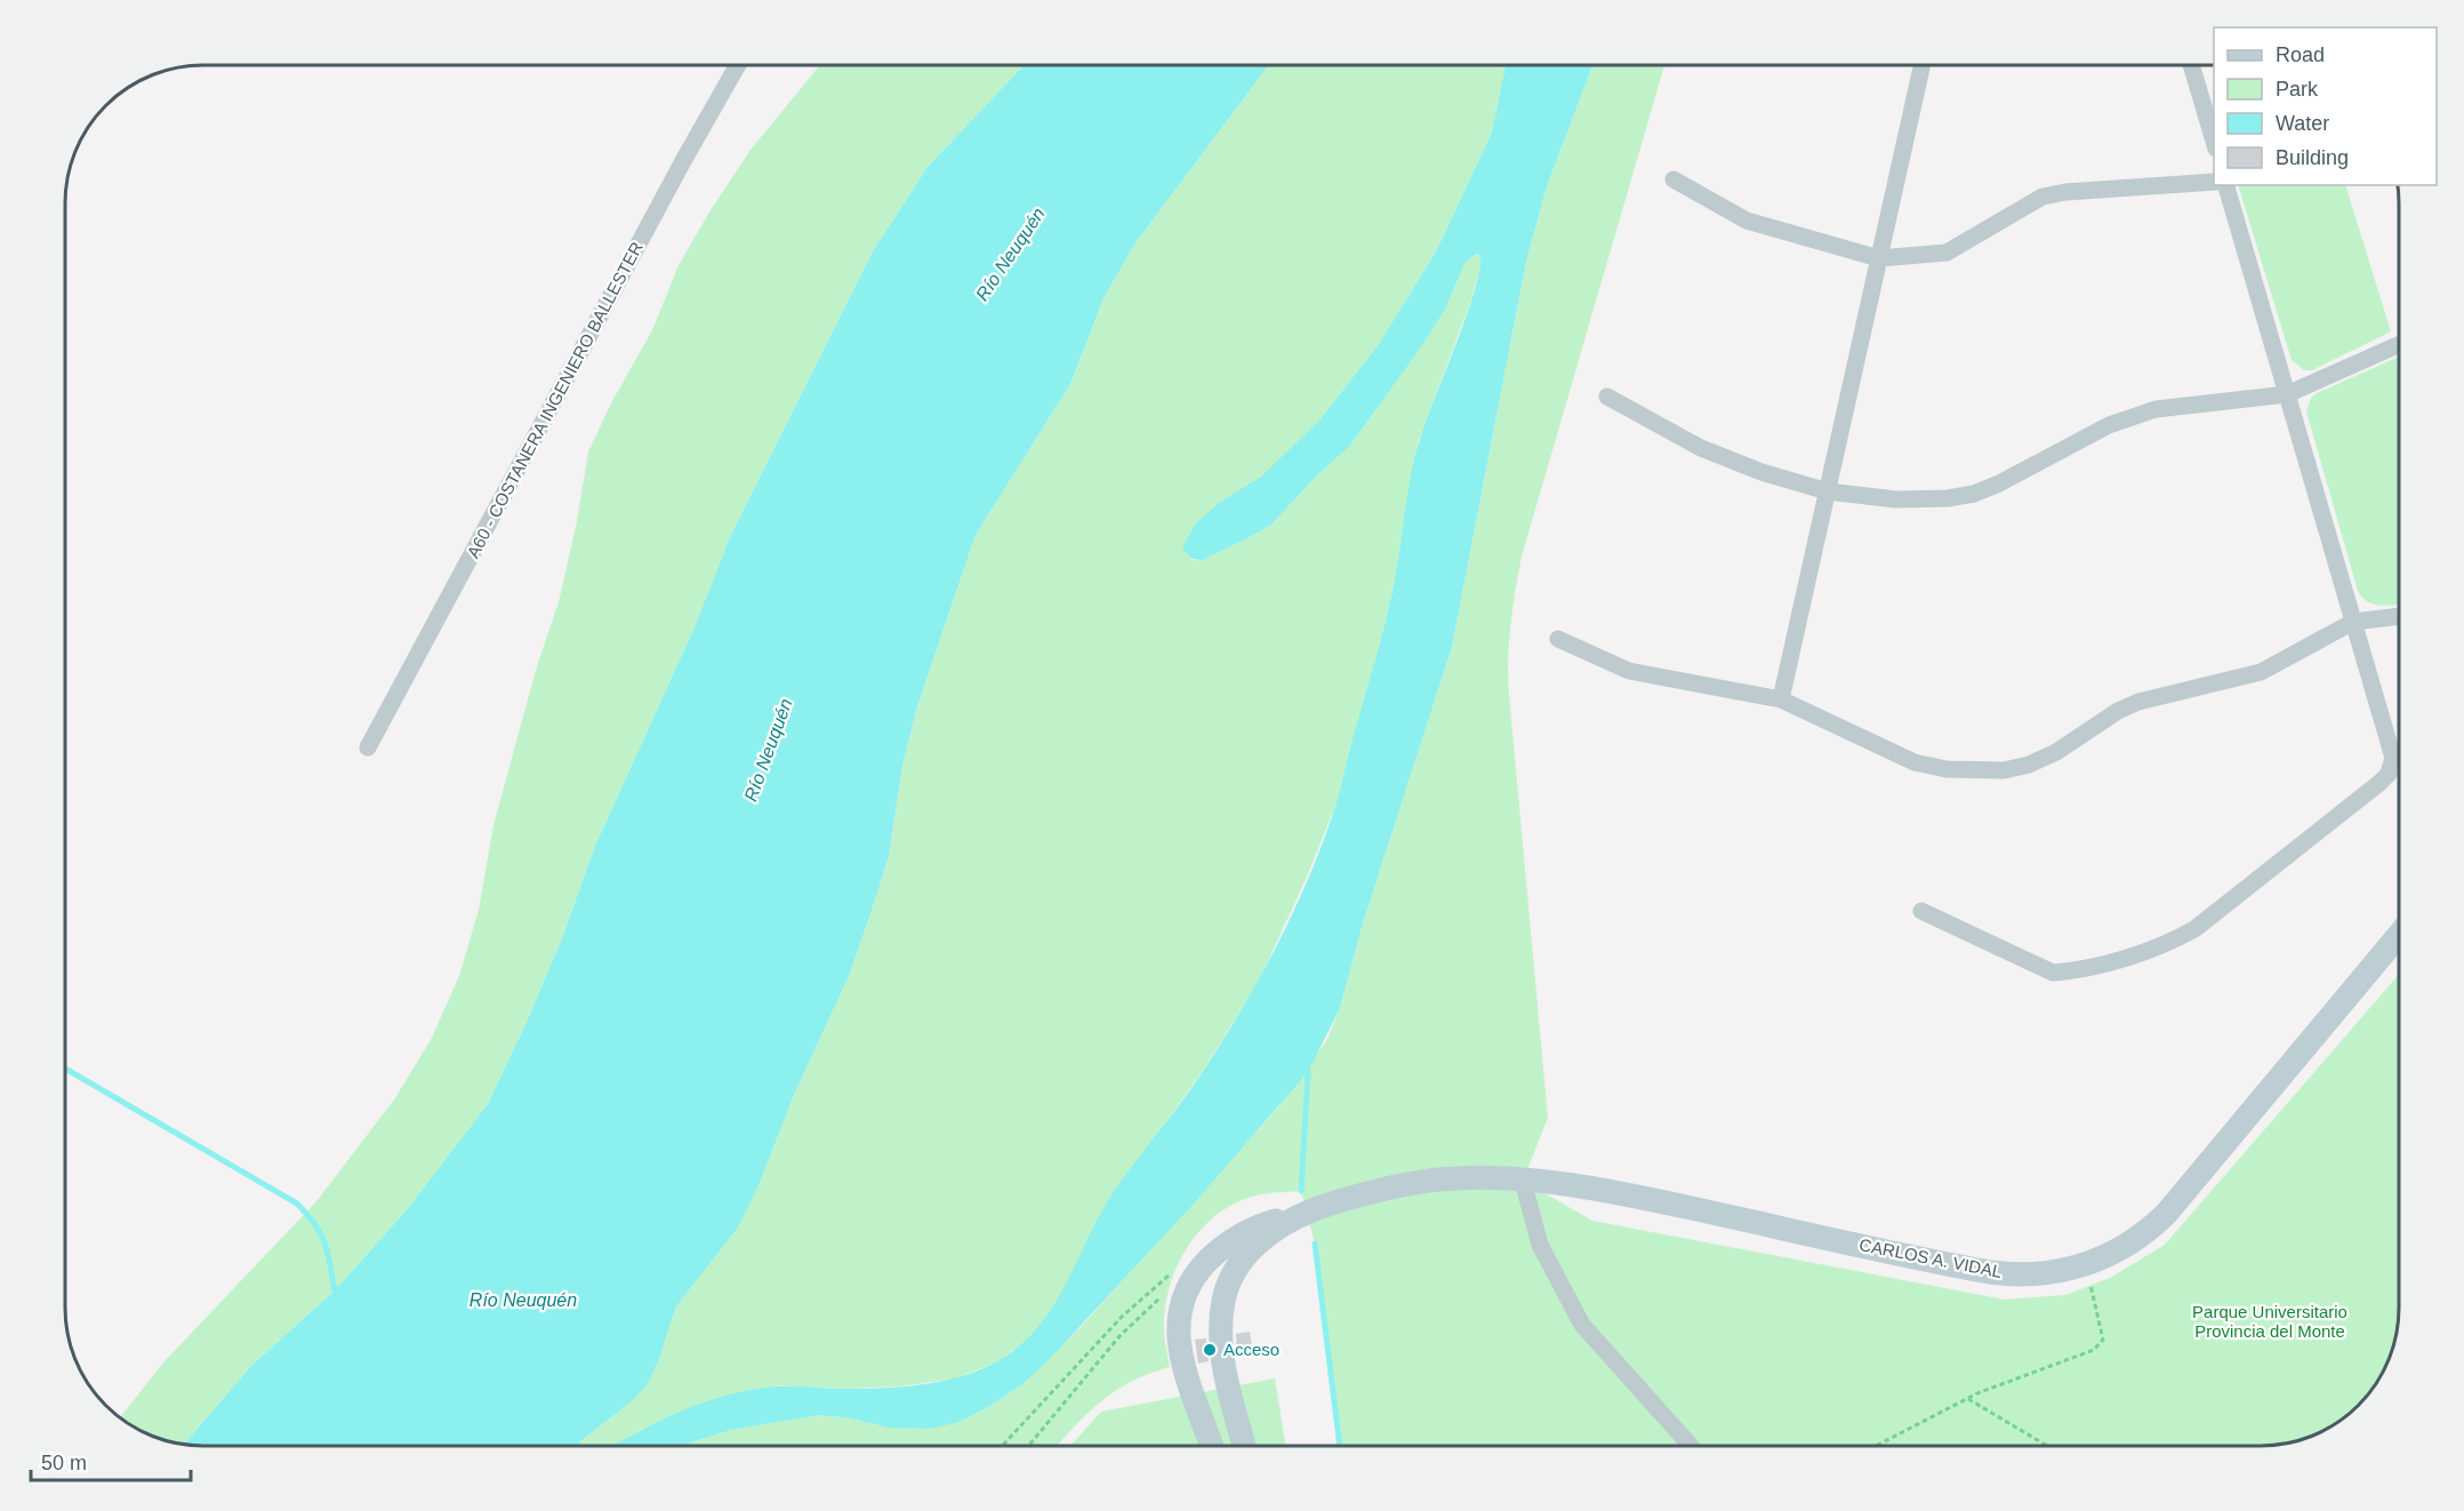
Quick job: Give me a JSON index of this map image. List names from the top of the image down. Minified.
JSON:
{"streets":{"street":["A60 - COSTANERA INGENIERO BALLESTER","CARLOS A. VIDAL"]},"water":["Río Neuquén"],"parks":["Parque Universitario Provincia del Monte"],"places":["Acceso"],"legend":["Road","Park","Water","Building"],"scale_bar":"50 m"}
